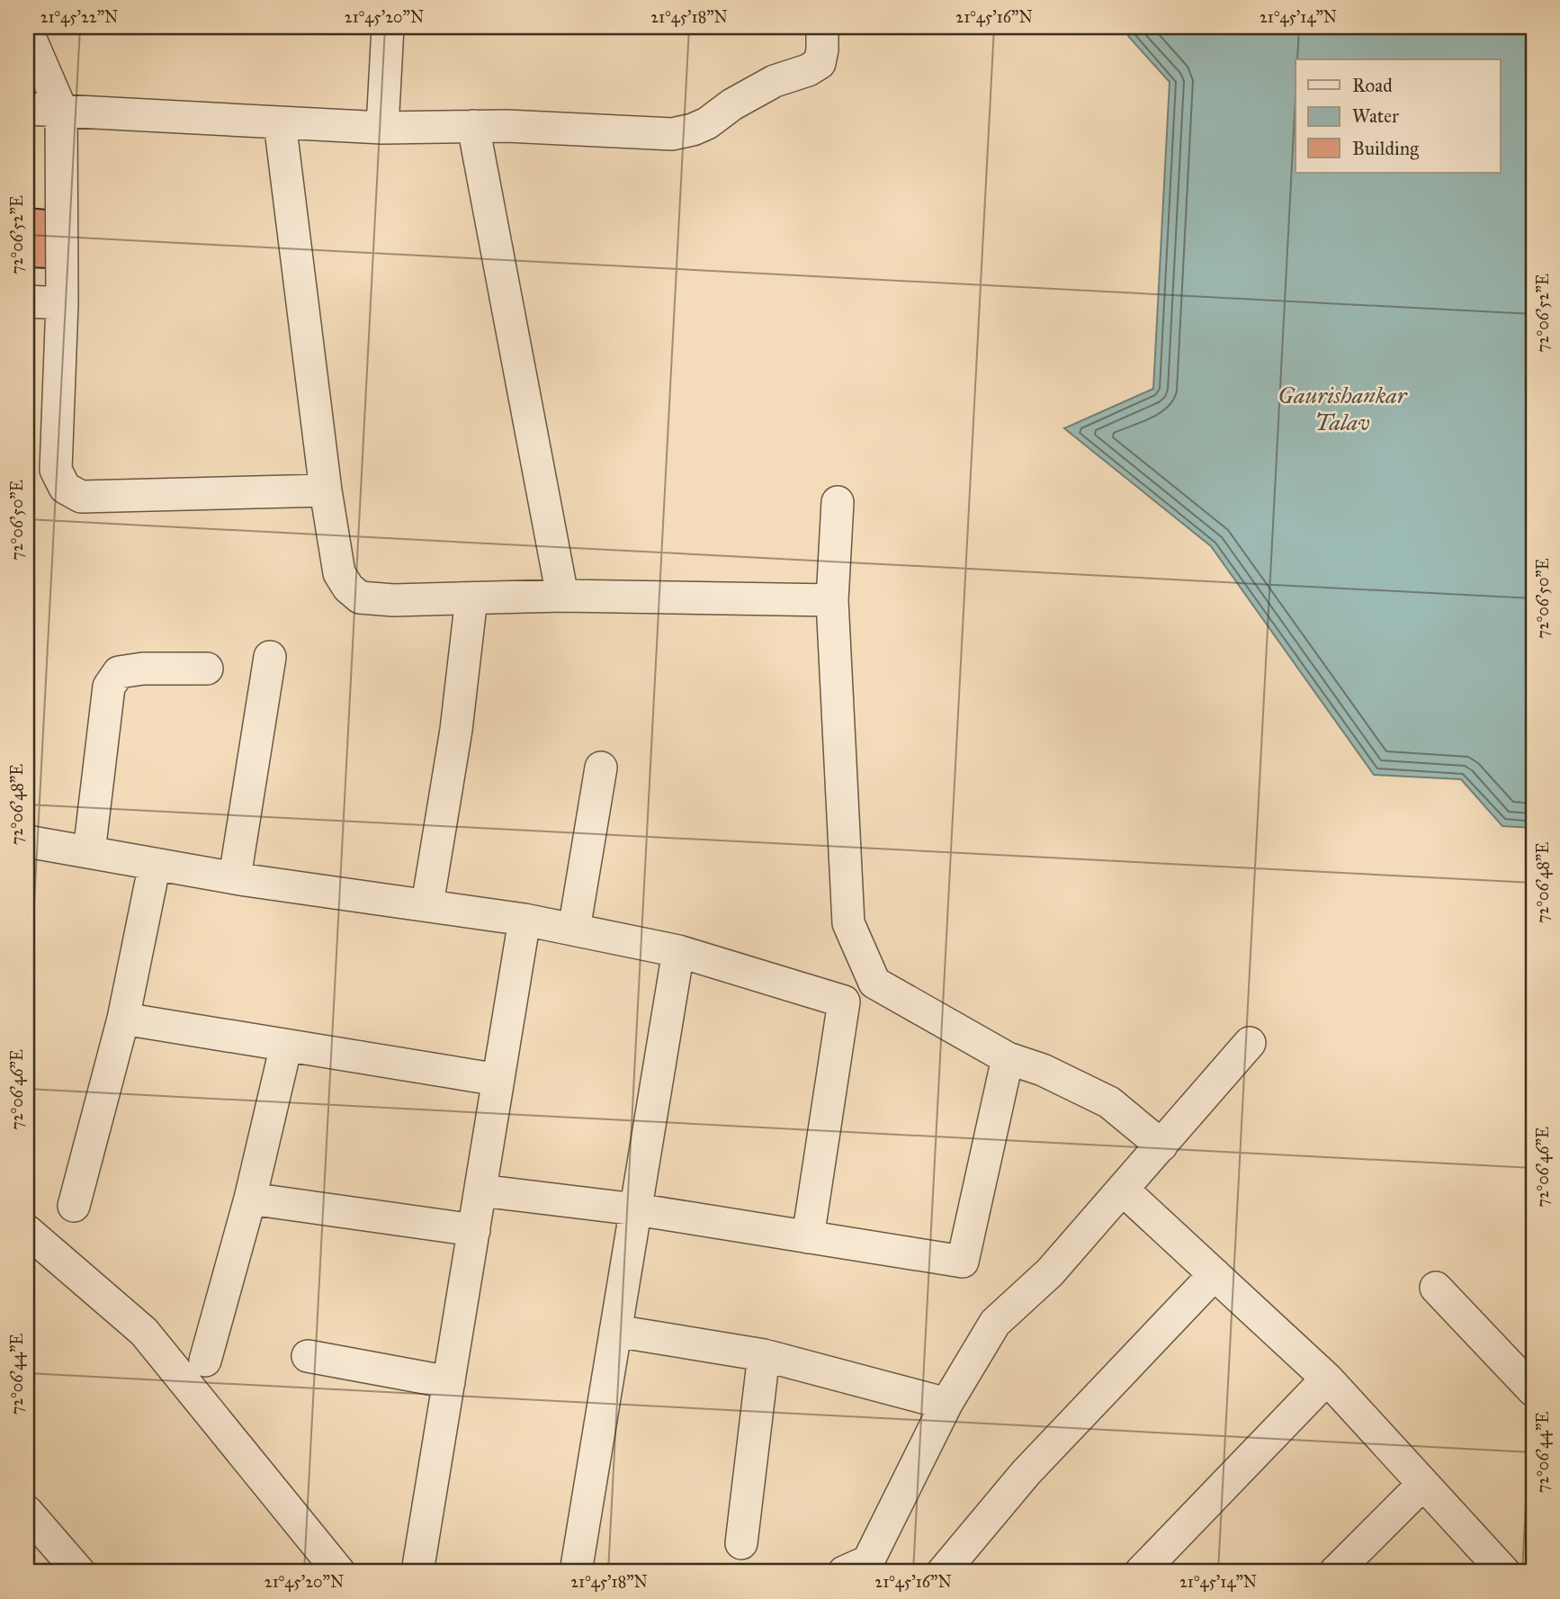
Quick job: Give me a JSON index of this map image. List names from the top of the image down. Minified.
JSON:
{"water":["Gaurishankar Talav"],"legend":["Road","Water","Building"],"coordinates":["21°45'22\"N","21°45'20\"N","21°45'18\"N","21°45'16\"N","21°45'14\"N","72°06'52\"E","72°06'50\"E","72°06'48\"E","72°06'46\"E","72°06'44\"E"]}
